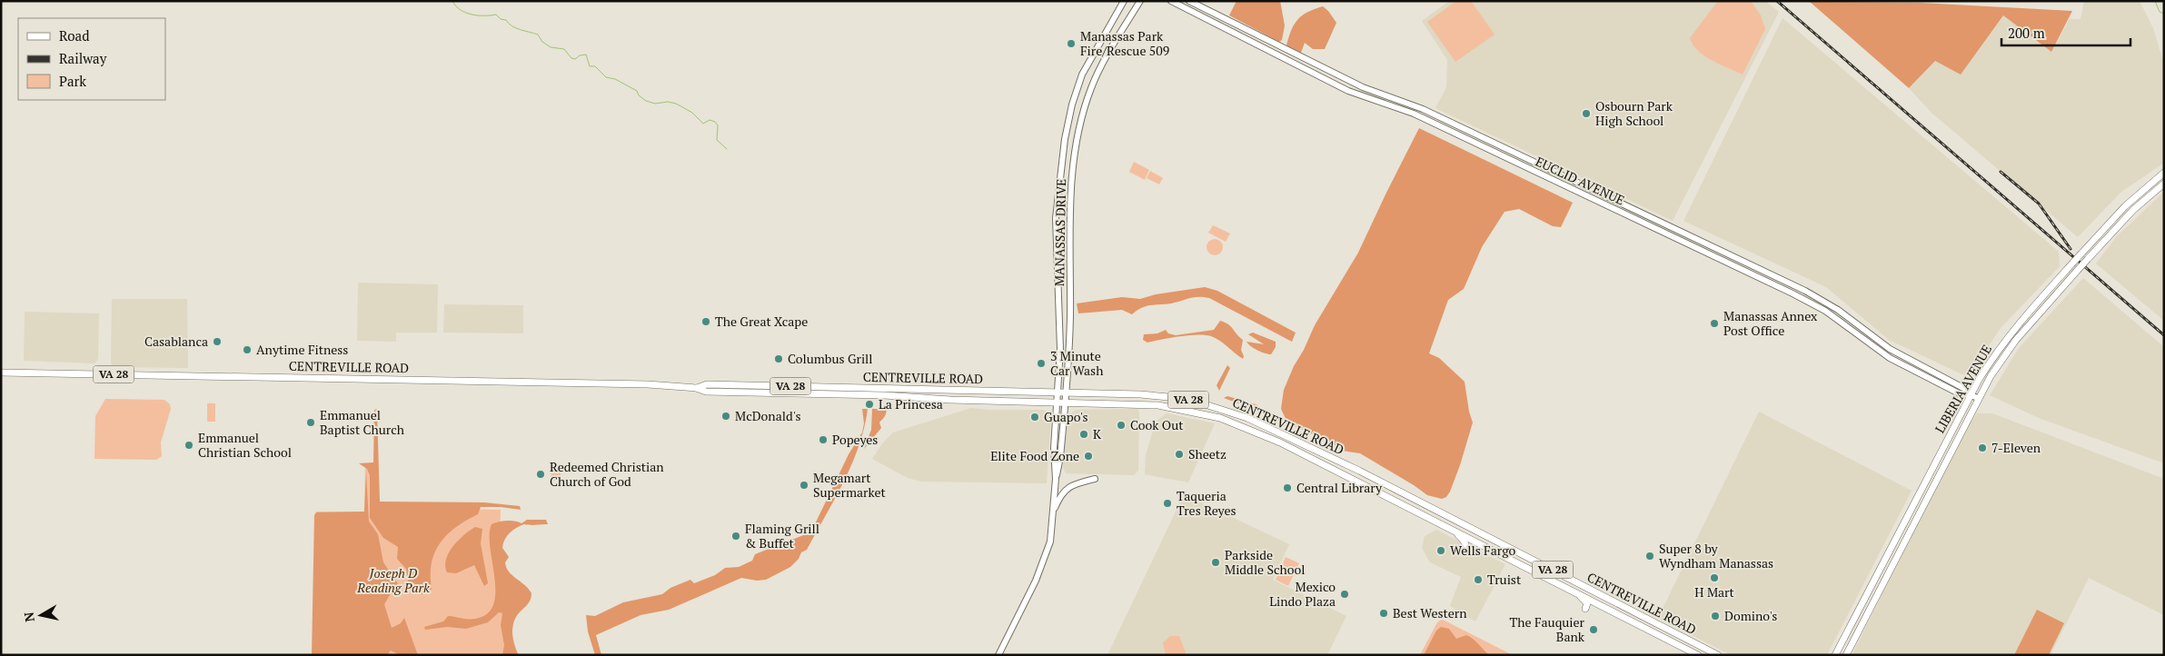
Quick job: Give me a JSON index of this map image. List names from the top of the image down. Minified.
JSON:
{"streets":{"highway":["CENTREVILLE ROAD","VA 28","LIBERIA AVENUE"],"main road":["EUCLID AVENUE","MANASSAS DRIVE"]},"crossings":[["EUCLID AVENUE","LIBERIA AVENUE"],["MANASSAS DRIVE","CENTREVILLE ROAD"]],"parks":["Joseph D Reading Park"],"places":["Manassas Park Fire/Rescue 509","Osbourn Park High School","The Great Xcape","Manassas Annex Post Office","Casablanca","Anytime Fitness","Columbus Grill","3 Minute Car Wash","La Princesa","McDonald's","Guapo's","Emmanuel Baptist Church","Cook Out","K","Popeyes","Emmanuel Christian School","7-Eleven","Sheetz","Elite Food Zone","Redeemed Christian Church of God","Megamart Supermarket","Central Library","Taqueria Tres Reyes","Flaming Grill & Buffet","Wells Fargo","Super 8 by Wyndham Manassas","Parkside Middle School","H Mart","Truist","Mexico Lindo Plaza","Best Western","Domino's","The Fauquier Bank"],"legend":["Road","Railway","Park"],"scale_bar":"200 m","north":"left"}
